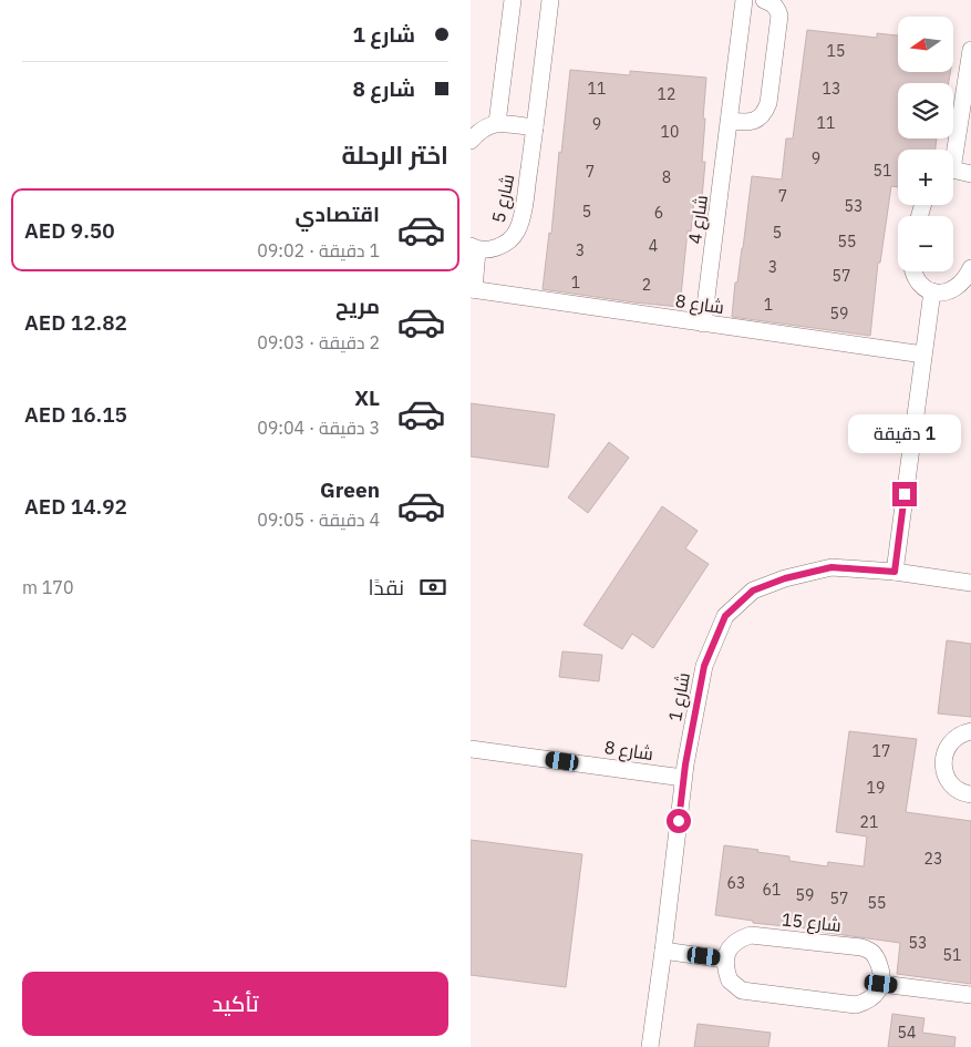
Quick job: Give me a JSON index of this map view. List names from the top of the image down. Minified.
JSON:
{"streets":{"street":["شارع 5","شارع 4","شارع 8","شارع 1","شارع 15"]},"crossings":[["شارع 5","شارع 8"],["شارع 4","شارع 8"],["شارع 8","شارع 1"]],"house_numbers":["15","11","13","12","11","9","10","9","51","7","8","7","53","5","6","5","55","4","3","3","57","1","2","1","59","17","19","21","23","63","61","59","57","55","53","51","54"],"north":"left","page":{"banner":["شارع 1","شارع 8"],"map_buttons":["+","−"],"heading":"اختر الرحلة","list":[{"name":"اقتصادي","note":"1 دقيقة · 09:02","value":"AED 9.50"},{"name":"مريح","note":"2 دقيقة · 09:03","value":"AED 12.82"},{"name":"XL","note":"3 دقيقة · 09:04","value":"AED 16.15"},{"name":"Green","note":"4 دقيقة · 09:05","value":"AED 14.92"}],"bubble":"1 دقيقة","pay":["نقدًا","170 m"],"buttons":"تأكيد"}}
